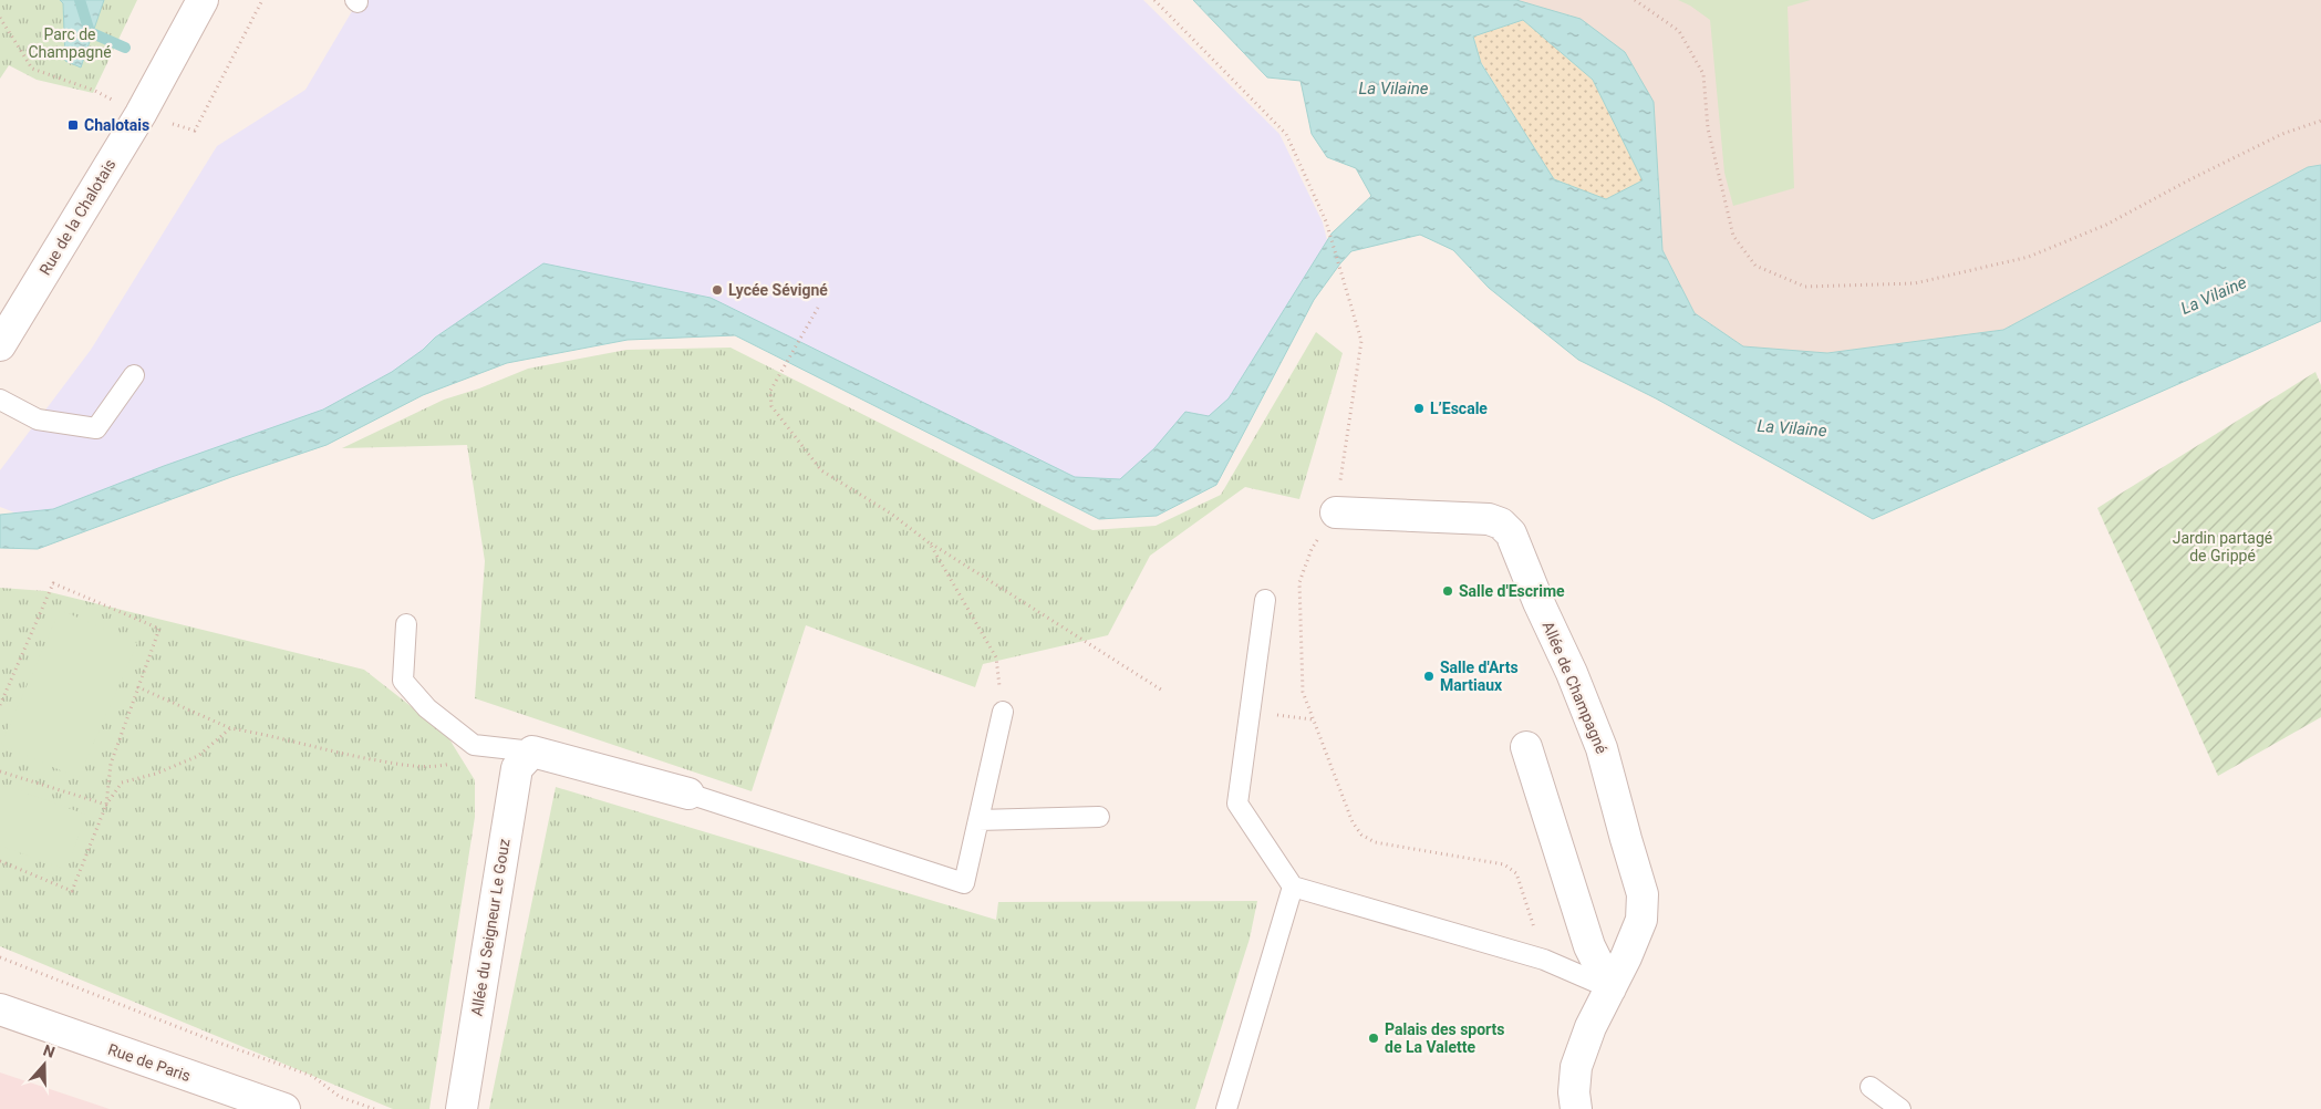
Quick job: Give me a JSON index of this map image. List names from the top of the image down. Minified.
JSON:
{"streets":{"street":["Rue de la Chalotais","Allée de Champagné","Allée du Seigneur Le Gouz","Rue de Paris"]},"water":["La Vilaine"],"parks":["Parc de Champagné","Jardin partagé de Grippé"],"places":{"transit":["Chalotais"],"other":["Lycée Sévigné","L’Escale","Salle d'Escrime","Salle d'Arts Martiaux","Palais des sports de La Valette"]},"north":"top"}
